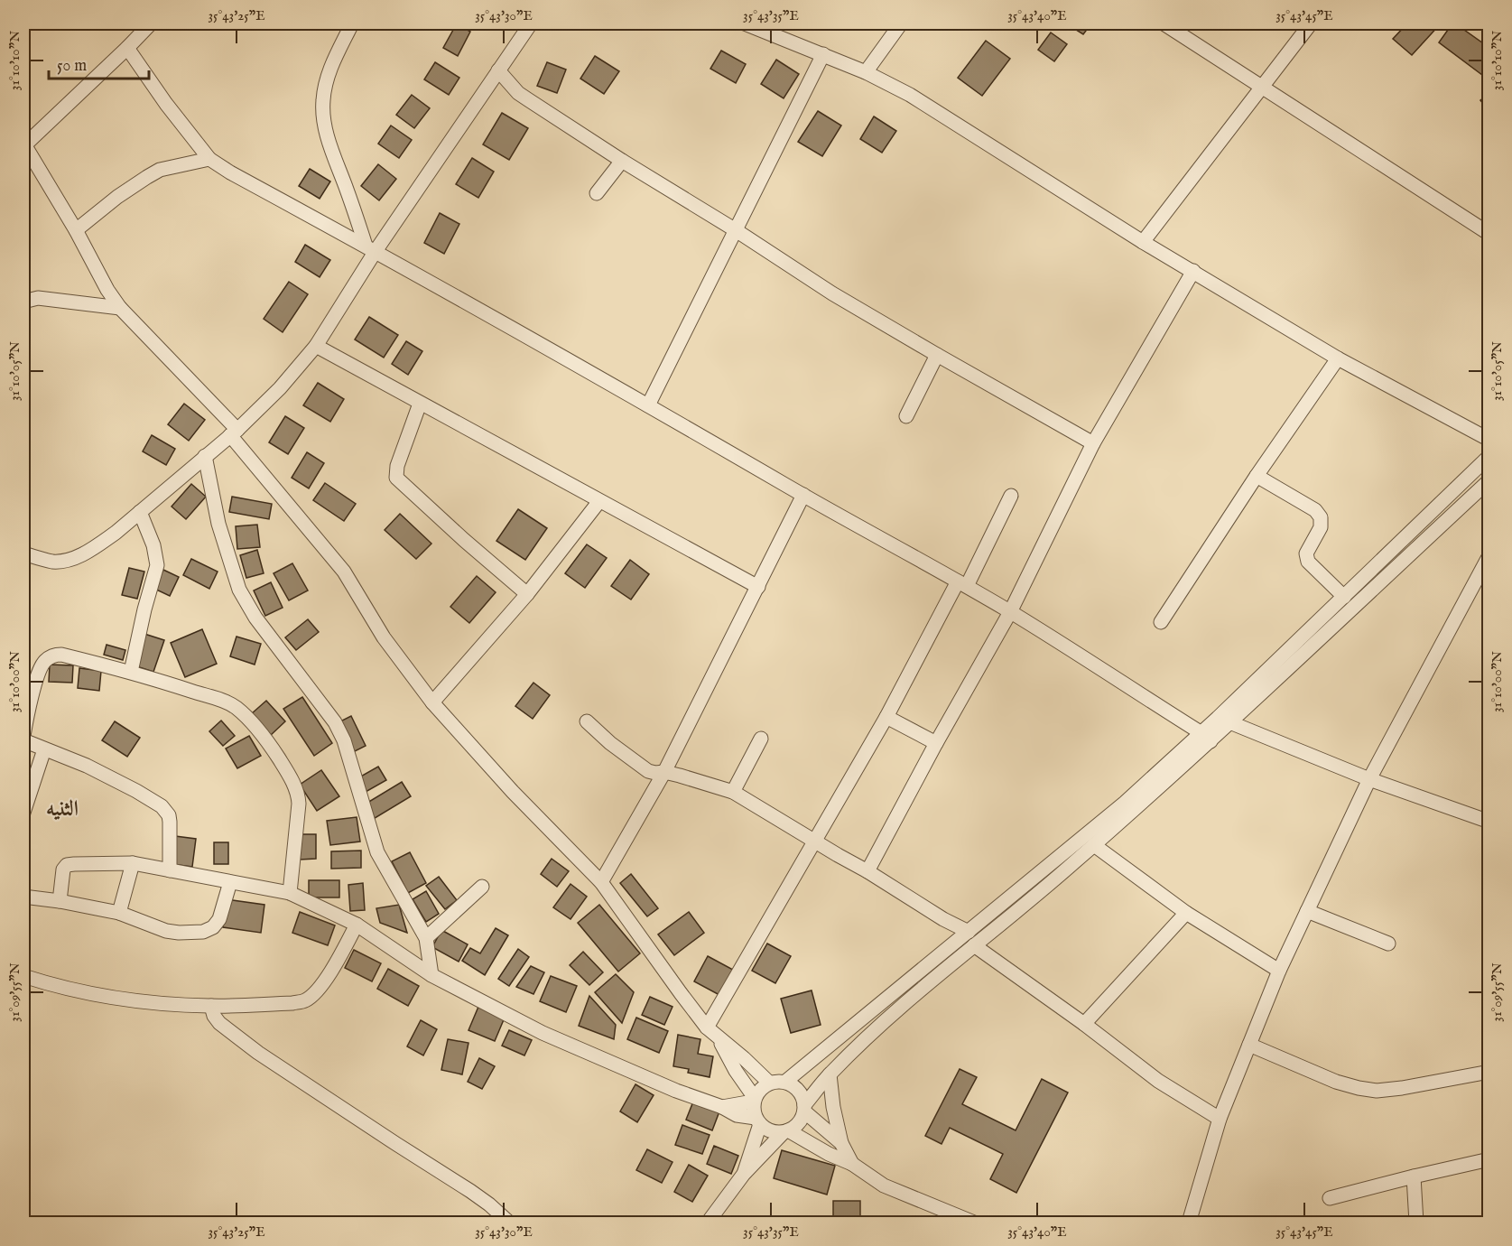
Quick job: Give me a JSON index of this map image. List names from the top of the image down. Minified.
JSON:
{"districts":["الثنيه"],"scale_bar":"50 m","coordinates":["35°43'25\"E","35°43'30\"E","35°43'35\"E","35°43'40\"E","35°43'45\"E","31°10'10\"N","31°10'05\"N","31°10'00\"N","31°09'55\"N"]}
